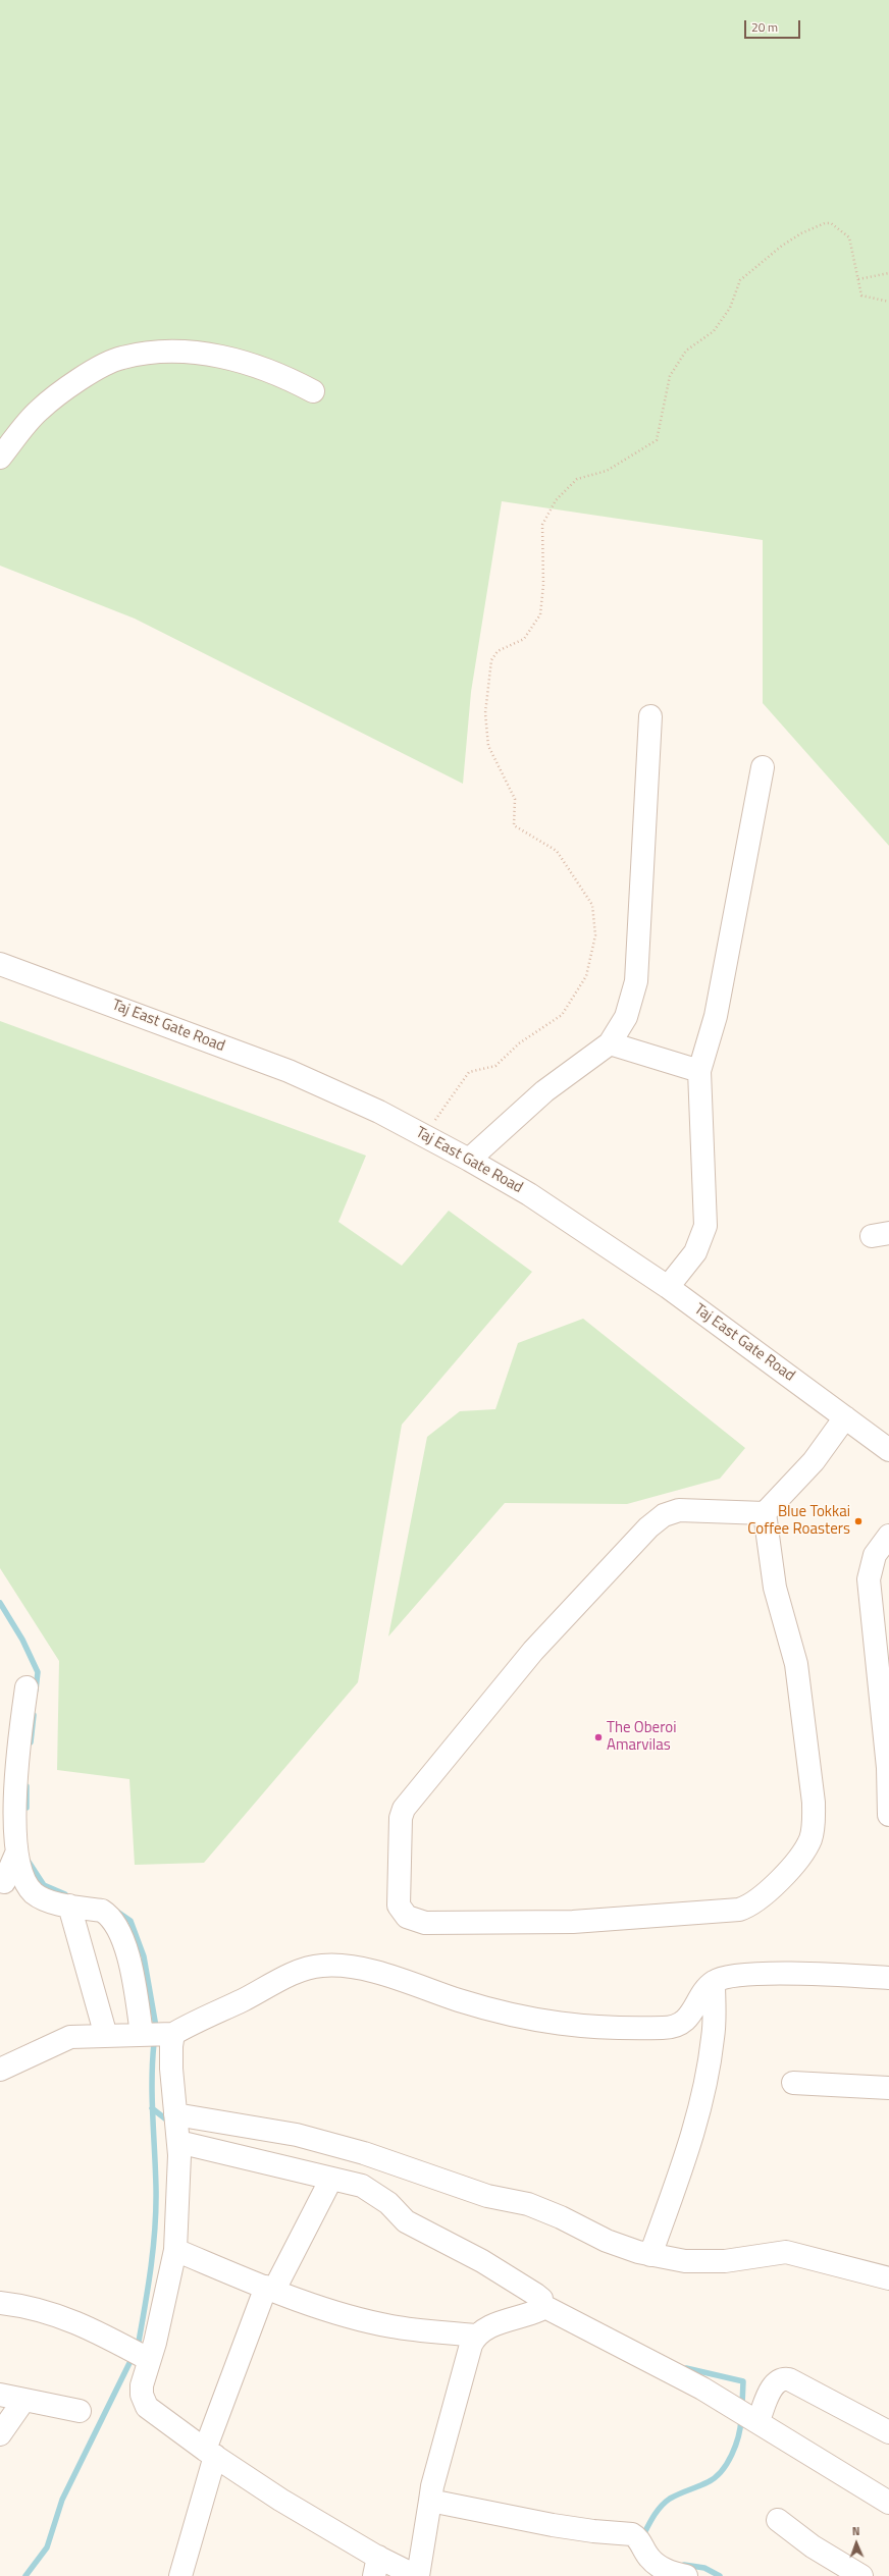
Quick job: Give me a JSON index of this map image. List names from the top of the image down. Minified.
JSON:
{"streets":{"street":["Taj East Gate Road"]},"places":["Blue Tokkai Coffee Roasters","The Oberoi Amarvilas"],"scale_bar":"20 m","north":"top"}
